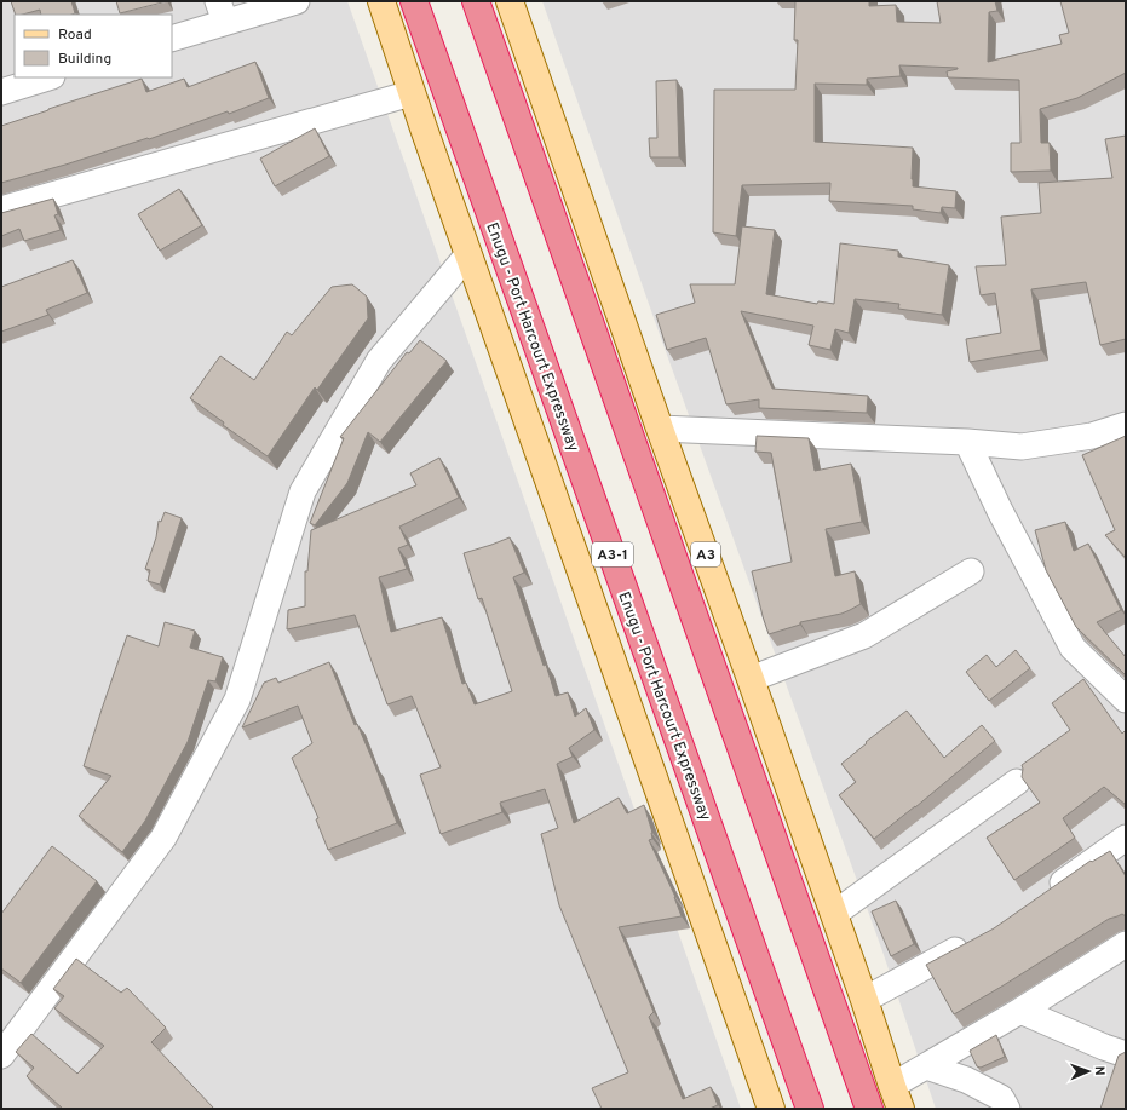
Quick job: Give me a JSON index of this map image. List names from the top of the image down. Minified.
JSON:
{"streets":{"highway":["Enugu - Port Harcourt Expressway","A3-1"],"main road":["A3"]},"legend":["Road","Building"],"north":"right"}
